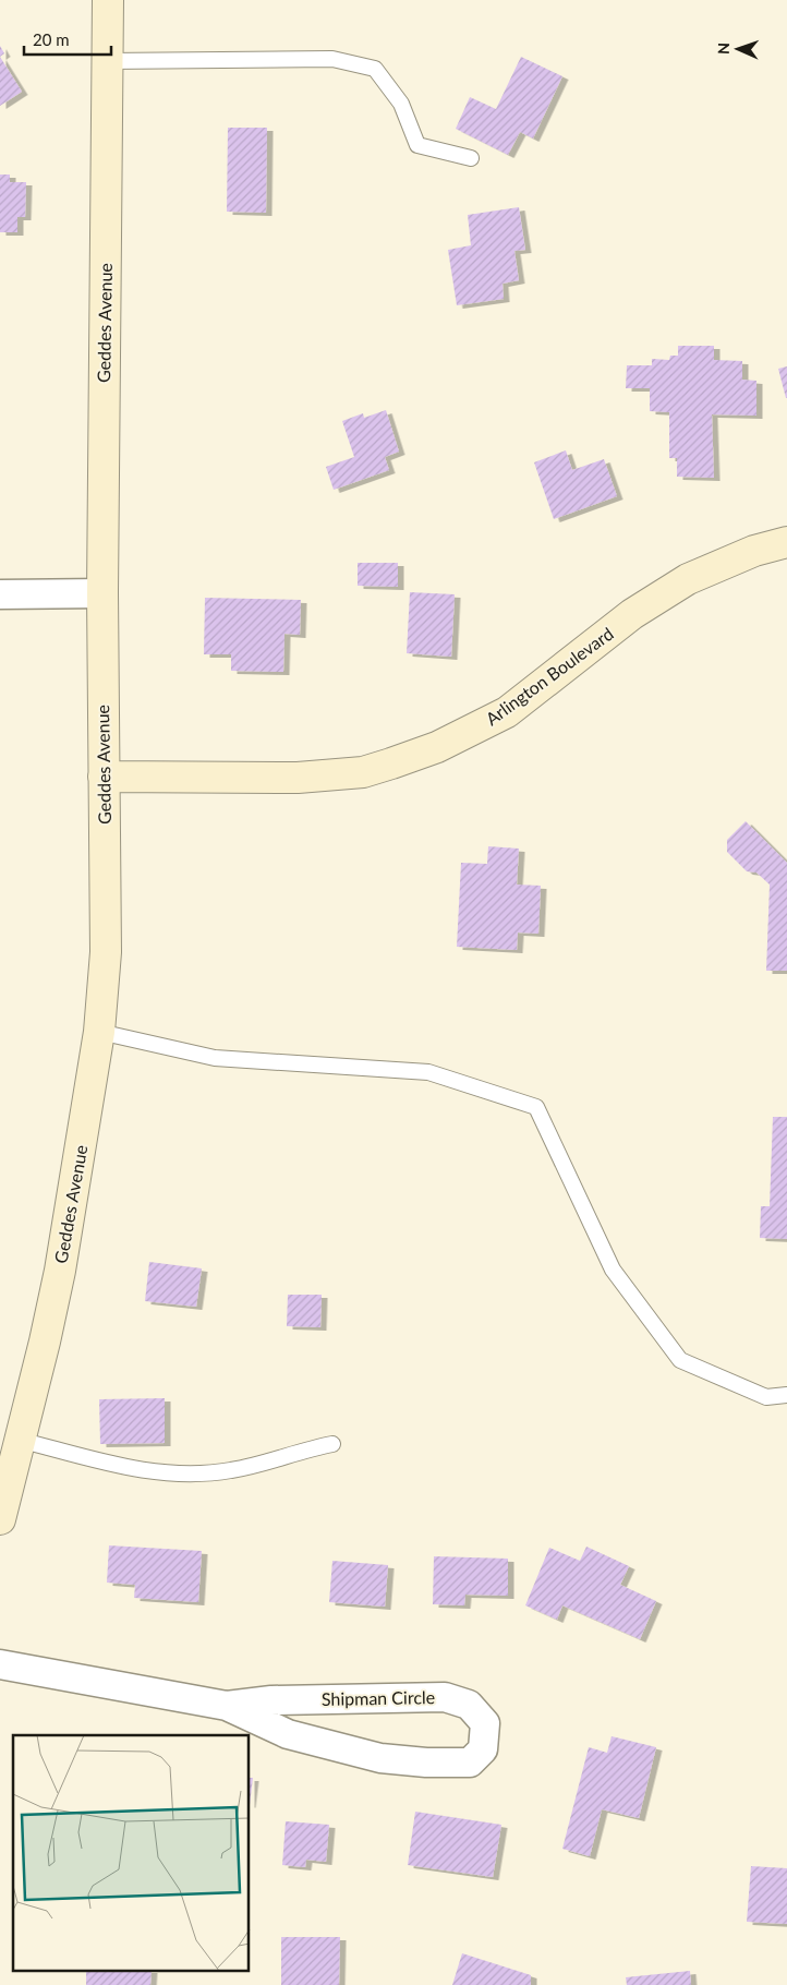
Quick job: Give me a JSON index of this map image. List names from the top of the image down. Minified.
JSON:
{"streets":{"main road":["Geddes Avenue","Arlington Boulevard"],"street":["Shipman Circle"]},"crossings":[["Geddes Avenue","Arlington Boulevard"]],"scale_bar":"20 m","north":"left"}
